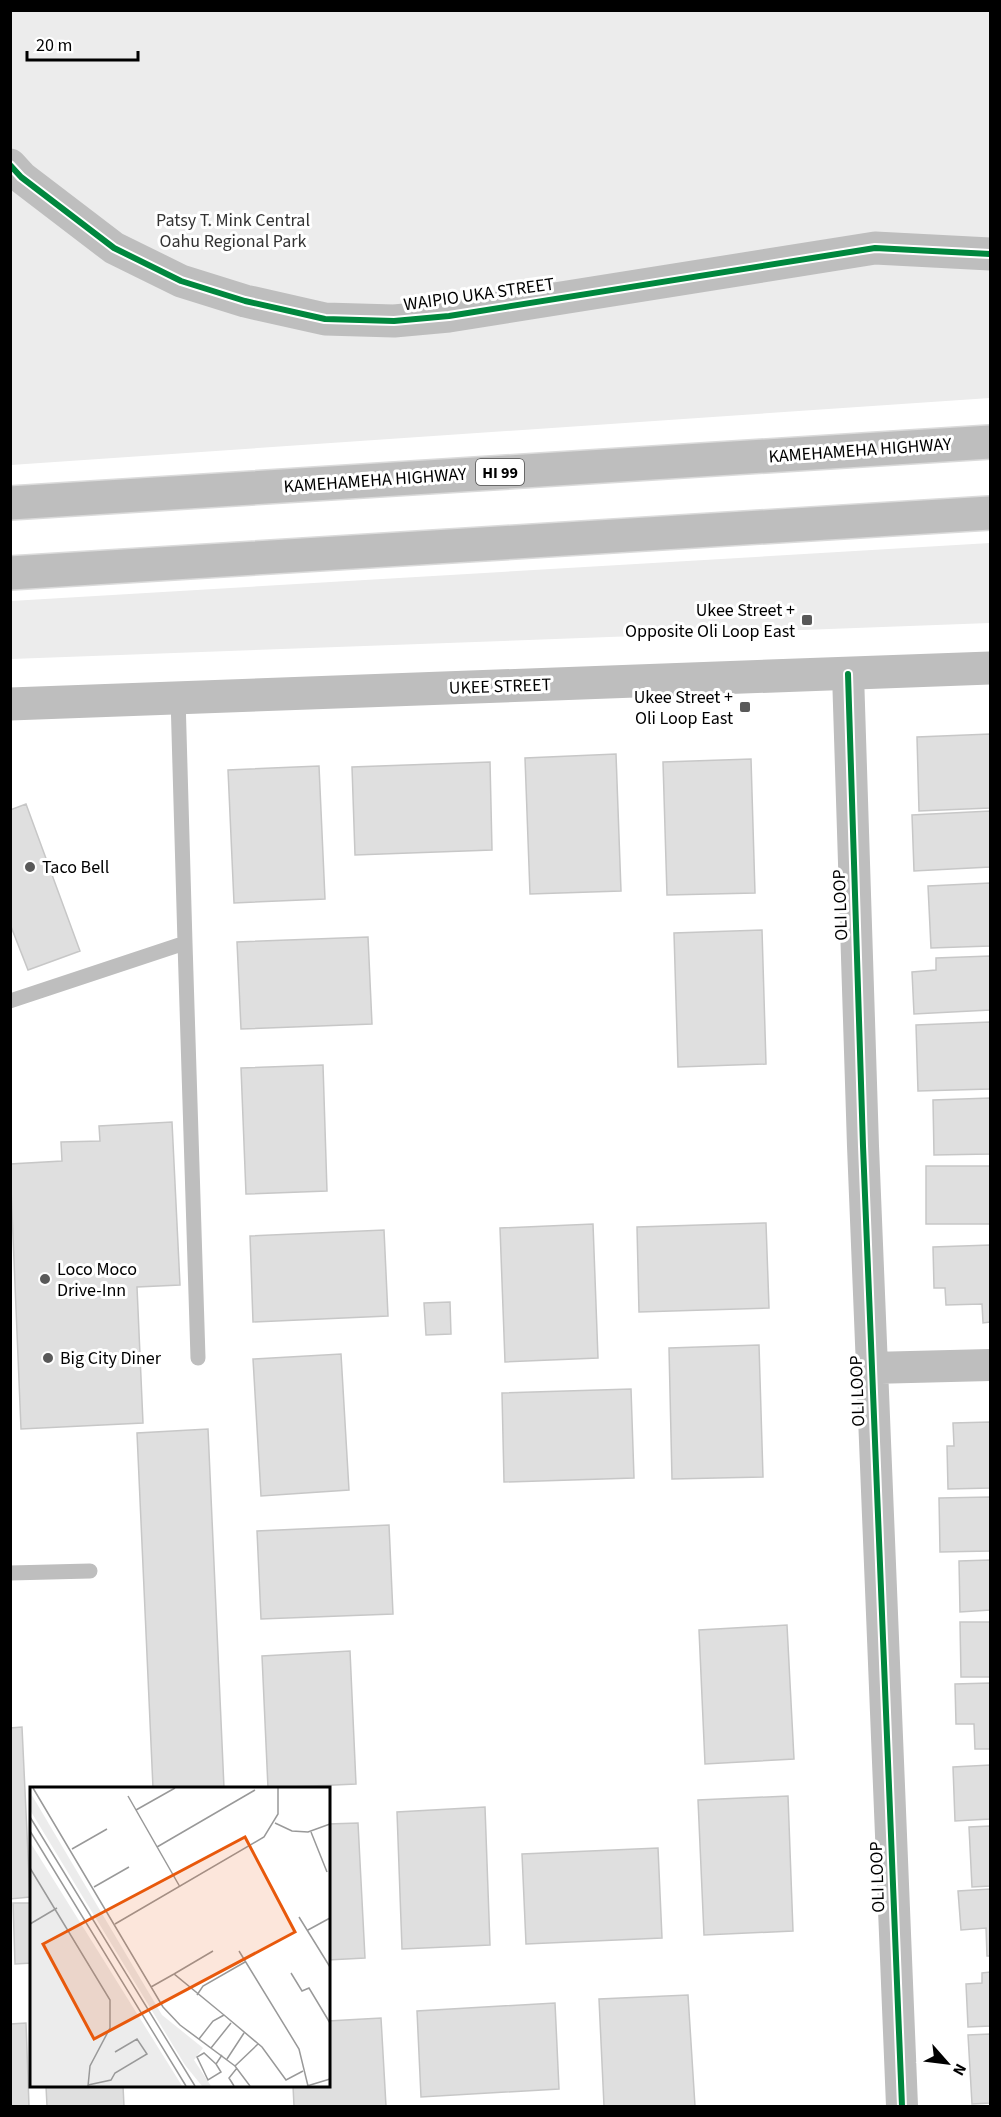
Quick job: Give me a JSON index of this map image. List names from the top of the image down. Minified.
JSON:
{"streets":{"street":["WAIPIO UKA STREET","KAMEHAMEHA HIGHWAY","HI 99","UKEE STREET","OLI LOOP"]},"crossings":[["UKEE STREET","OLI LOOP"]],"parks":["Patsy T. Mink Central Oahu Regional Park"],"places":{"transit":["Ukee Street + Opposite Oli Loop East","Ukee Street + Oli Loop East"],"other":["Taco Bell","Loco Moco Drive-Inn","Big City Diner"]},"scale_bar":"20 m","north":"bottom right"}
